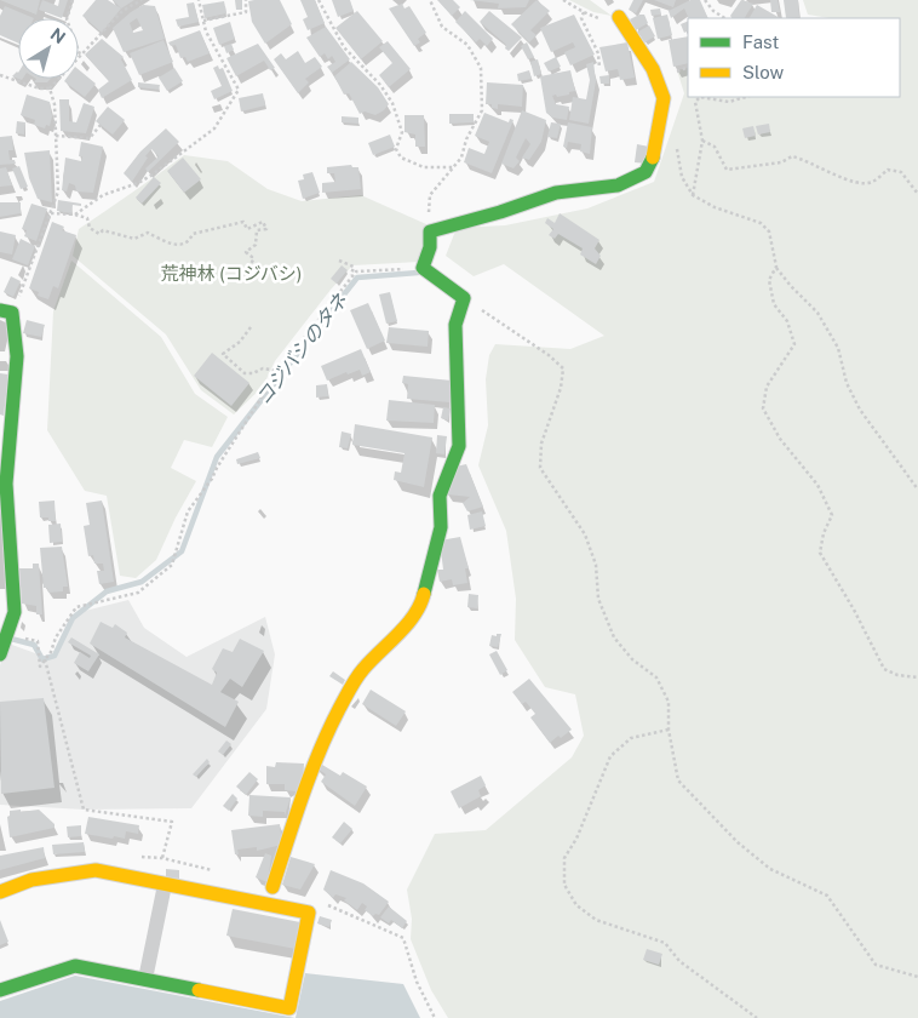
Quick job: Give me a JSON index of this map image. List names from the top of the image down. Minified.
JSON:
{"water":["コジバシのタネ"],"parks":["荒神林 (コジバシ)"],"legend":["Fast","Slow"],"north":"top right"}
